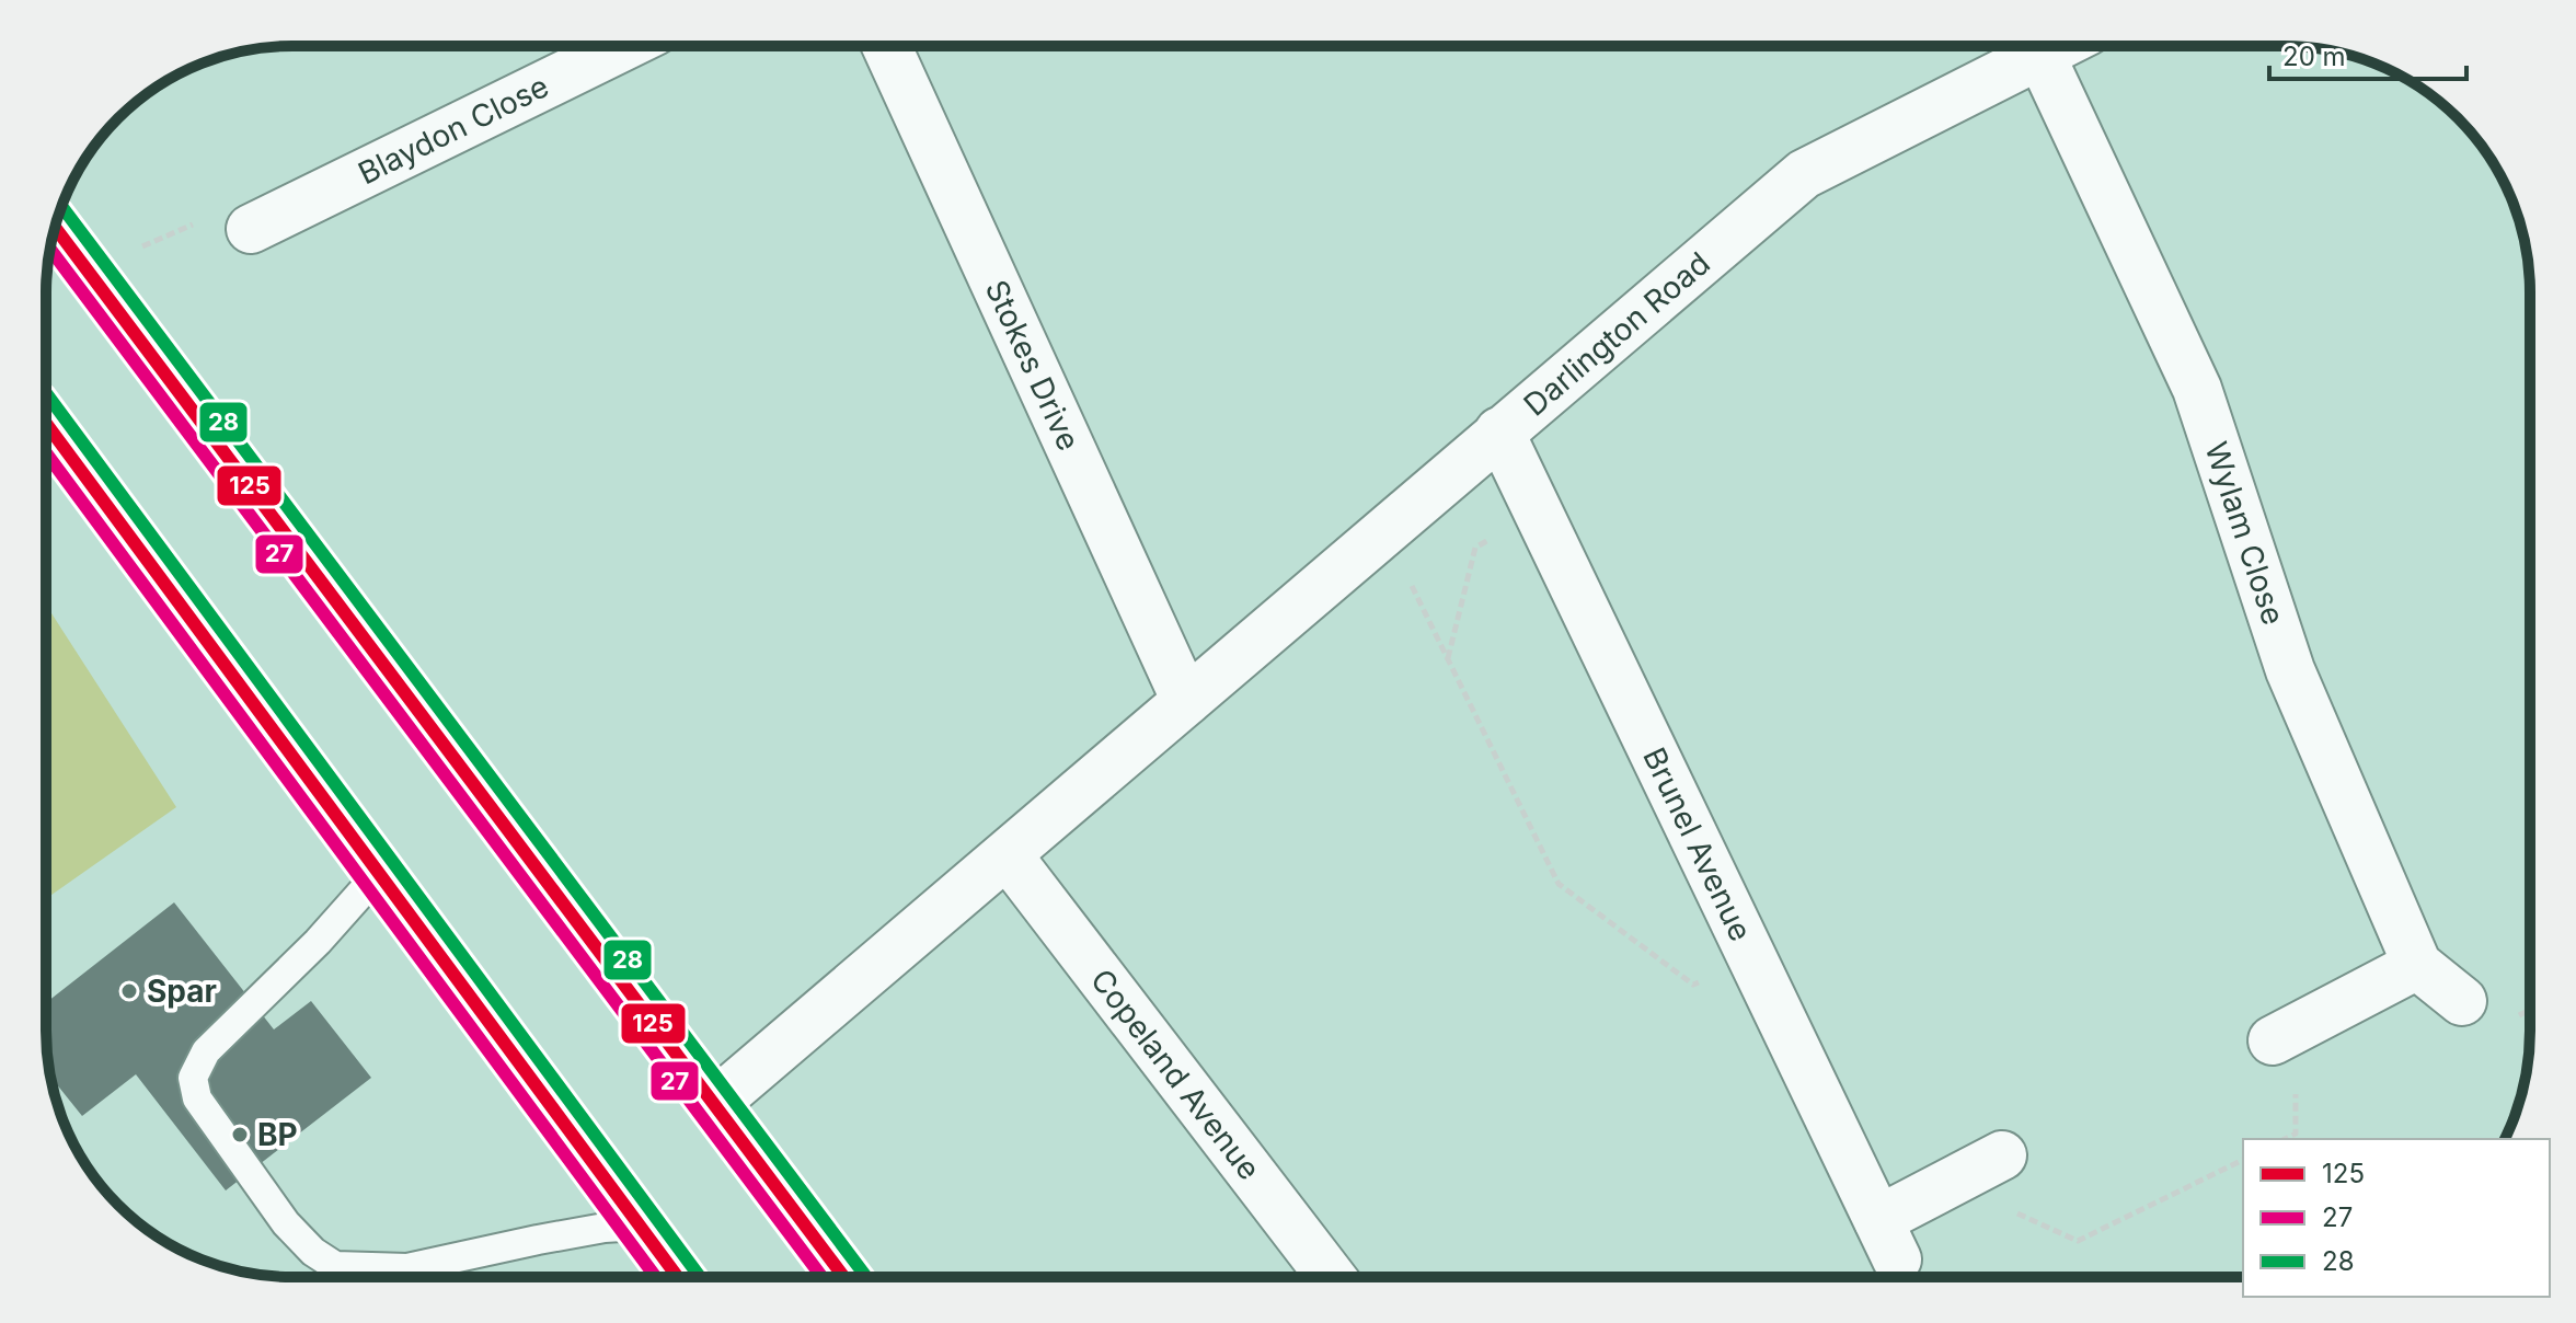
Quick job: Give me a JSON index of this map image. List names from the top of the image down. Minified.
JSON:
{"streets":{"street":["Blaydon Close","Darlington Road","Stokes Drive","Wylam Close","Brunel Avenue","Copeland Avenue"]},"crossings":[["Darlington Road","Stokes Drive"],["Darlington Road","Wylam Close"],["Darlington Road","Brunel Avenue"],["Darlington Road","Copeland Avenue"]],"places":["Spar","BP"],"lines":["transit line 28","transit line 125","transit line 27"],"legend":["125","27","28"],"scale_bar":"20 m"}
